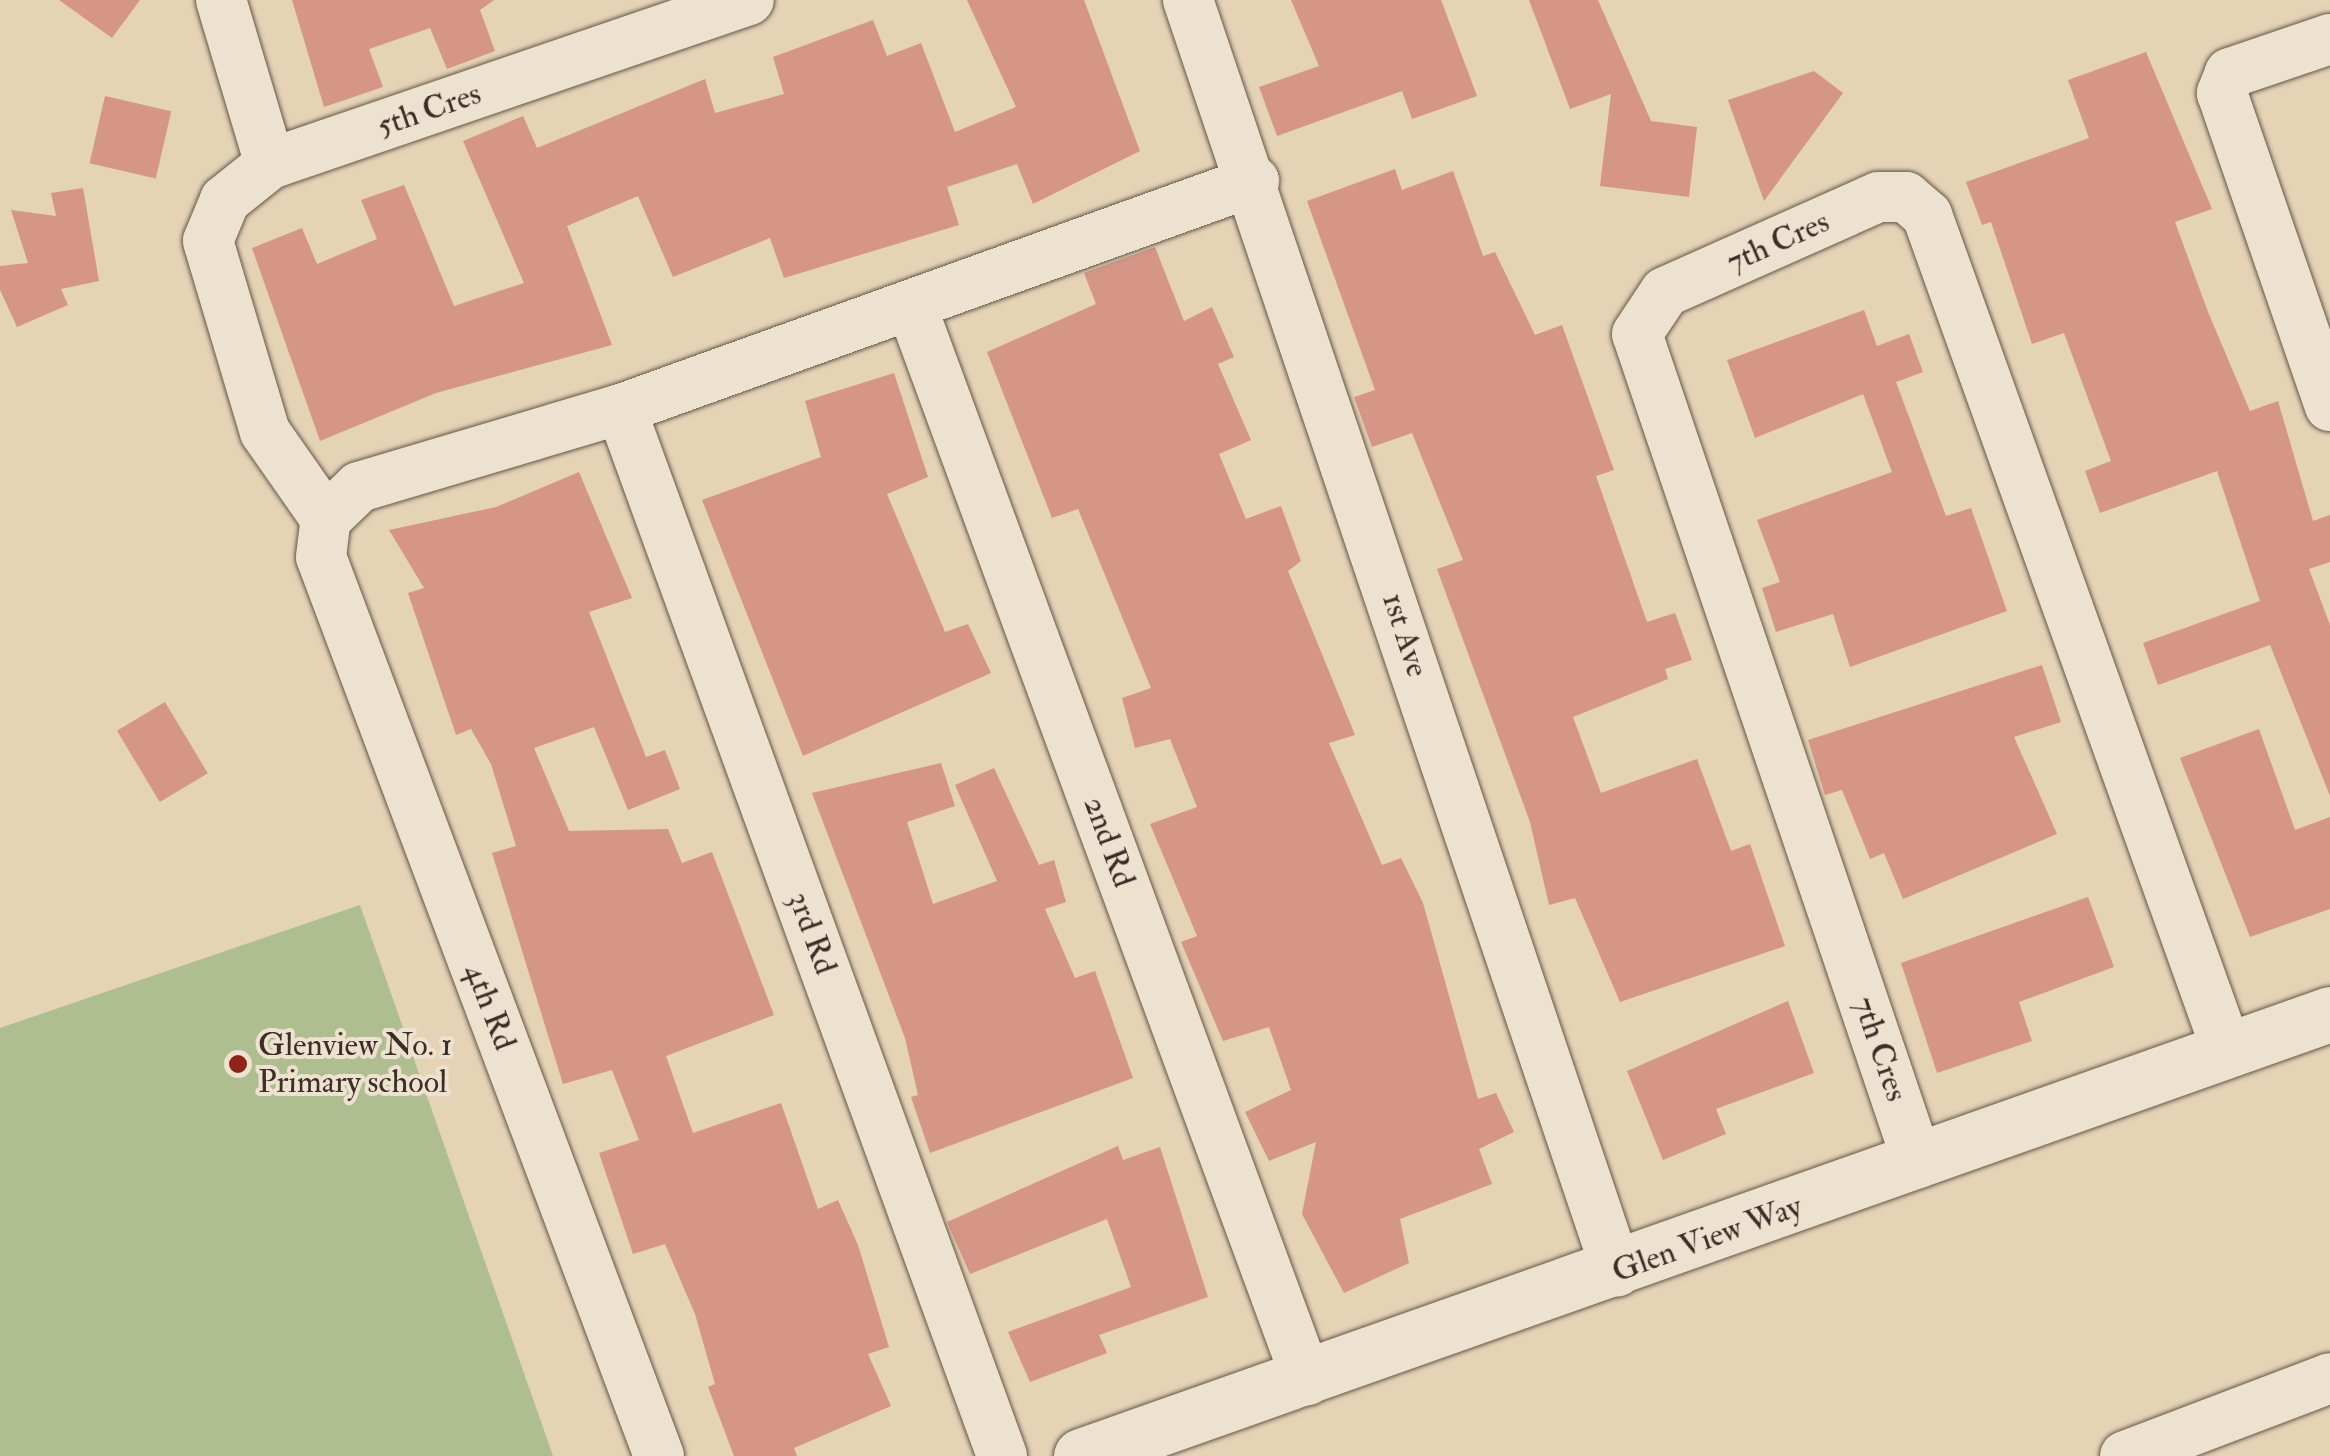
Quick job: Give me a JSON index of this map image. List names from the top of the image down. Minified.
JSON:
{"streets":{"street":["5th Cres","7th Cres","1st Ave","2nd Rd","3rd Rd","4th Rd","Glen View Way"]},"crossings":[["5th Cres","4th Rd"],["7th Cres","Glen View Way"],["1st Ave","Glen View Way"],["2nd Rd","Glen View Way"]],"places":["Glenview No. 1 Primary school"]}
